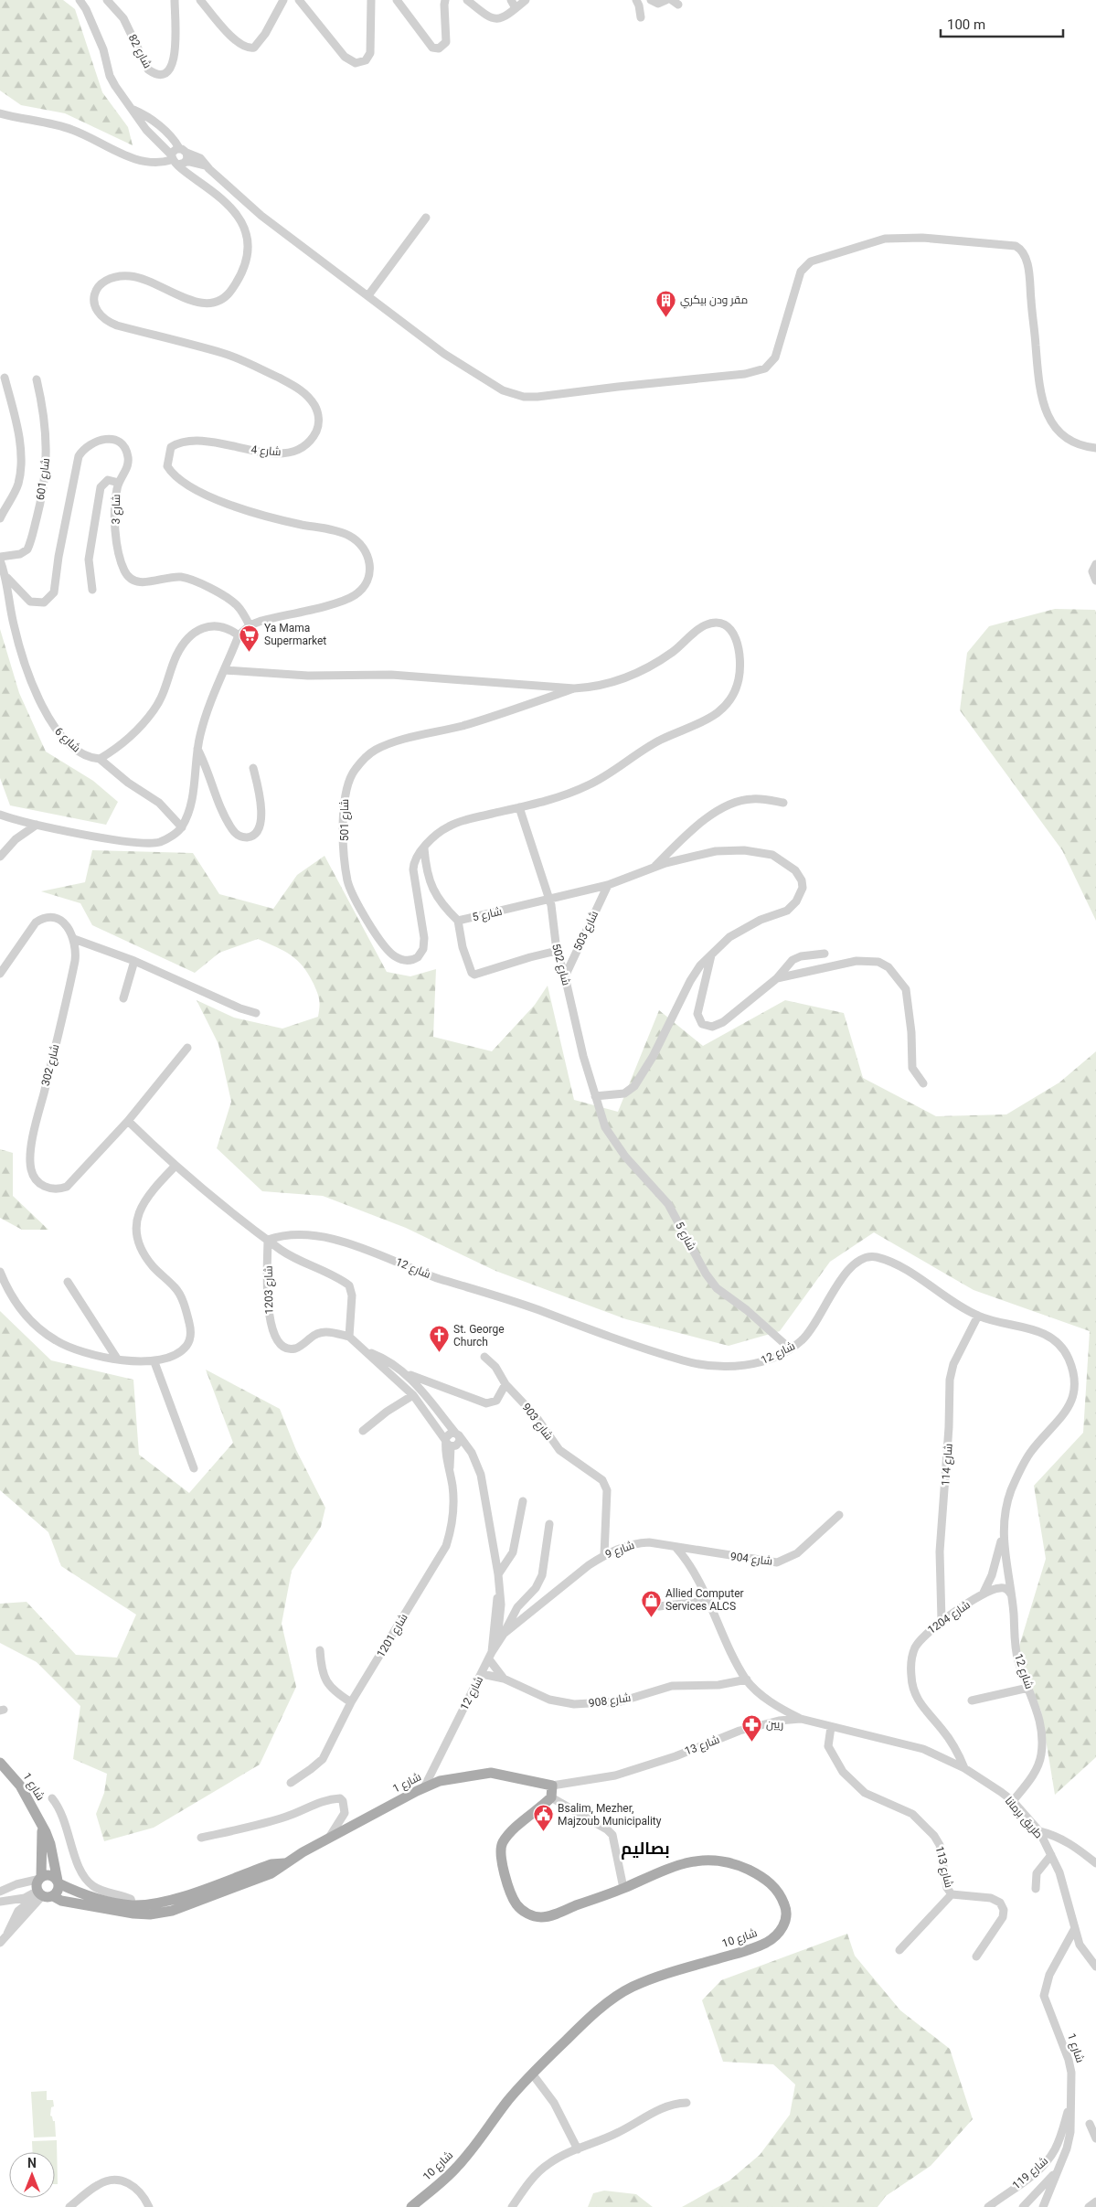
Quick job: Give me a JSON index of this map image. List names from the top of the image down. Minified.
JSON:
{"streets":{"main road":["شارع 1","شارع 10"],"street":["شارع 82","شارع 4","شارع 601","شارع 3","شارع 6","شارع 501","شارع 5","شارع 503","شارع 502","شارع 302","شارع 12","شارع 1203","شارع 903","شارع 114","شارع 9","شارع 904","شارع 1204","شارع 1201","شارع 908","شارع 13","طريق برمانا","شارع 113","شارع 119"]},"crossings":[["شارع 4","شارع 3"],["شارع 3","شارع 6"],["شارع 501","شارع 5"],["شارع 5","شارع 503"],["شارع 5","شارع 502"],["شارع 5","شارع 12"],["شارع 503","شارع 502"],["شارع 12","شارع 1203"],["شارع 12","شارع 114"],["شارع 12","شارع 9"],["شارع 12","شارع 1204"],["شارع 12","شارع 1201"],["شارع 12","شارع 908"],["شارع 12","شارع 1"],["شارع 12","طريق برمانا"],["شارع 903","شارع 9"],["شارع 114","شارع 1204"],["شارع 9","شارع 904"],["شارع 9","شارع 908"],["شارع 1204","طريق برمانا"],["شارع 13","شارع 1"],["شارع 13","طريق برمانا"],["شارع 13","شارع 113"],["شارع 1","طريق برمانا"],["شارع 1","شارع 119"]],"districts":["بصاليم"],"places":{"building":["مقر ودن بيكري"],"supermarket":["Ya Mama Supermarket"],"church":["St. George Church"],"shop":["Allied Computer Services ALCS"],"pharmacy":["ريين"],"public building":["Bsalim, Mezher, Majzoub Municipality"]},"scale_bar":"100 m","north":"top"}
